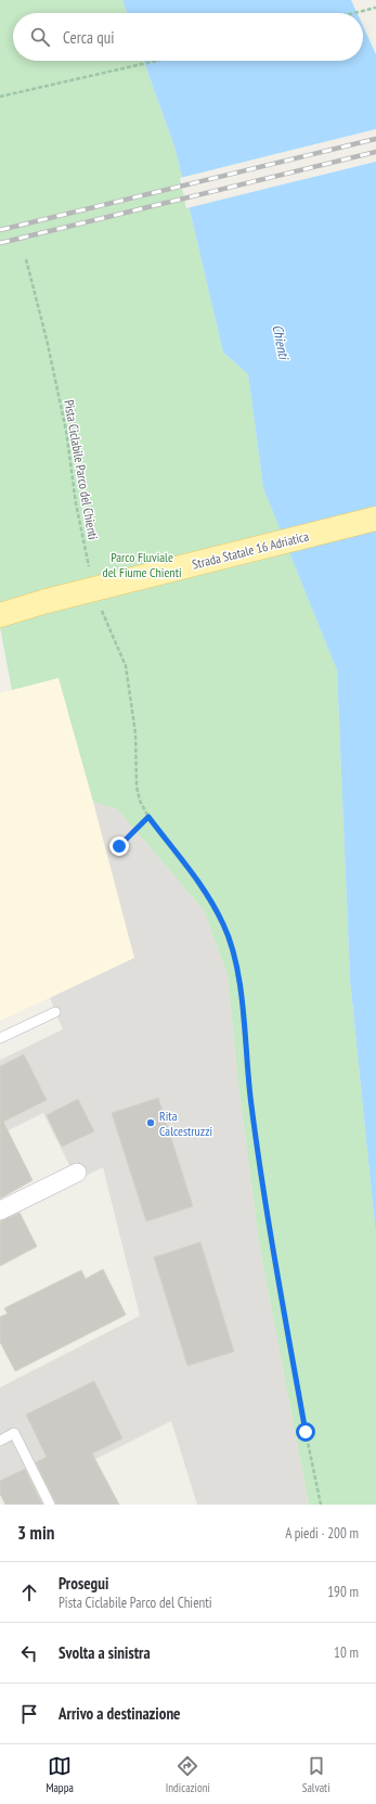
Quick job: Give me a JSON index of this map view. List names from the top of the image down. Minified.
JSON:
{"streets":{"main road":["Strada Statale 16 Adriatica"],"path":["Pista Ciclabile Parco del Chienti"]},"water":["Chienti"],"parks":["Parco Fluviale del Fiume Chienti"],"places":["Rita Calcestruzzi"],"page":{"search":"Cerca qui","heading":["3 min","A piedi · 200 m"],"list":[["Prosegui","Pista Ciclabile Parco del Chienti","190 m"],["Svolta a sinistra","10 m"],"Arrivo a destinazione"],"nav":["Mappa","Indicazioni","Salvati"]}}
